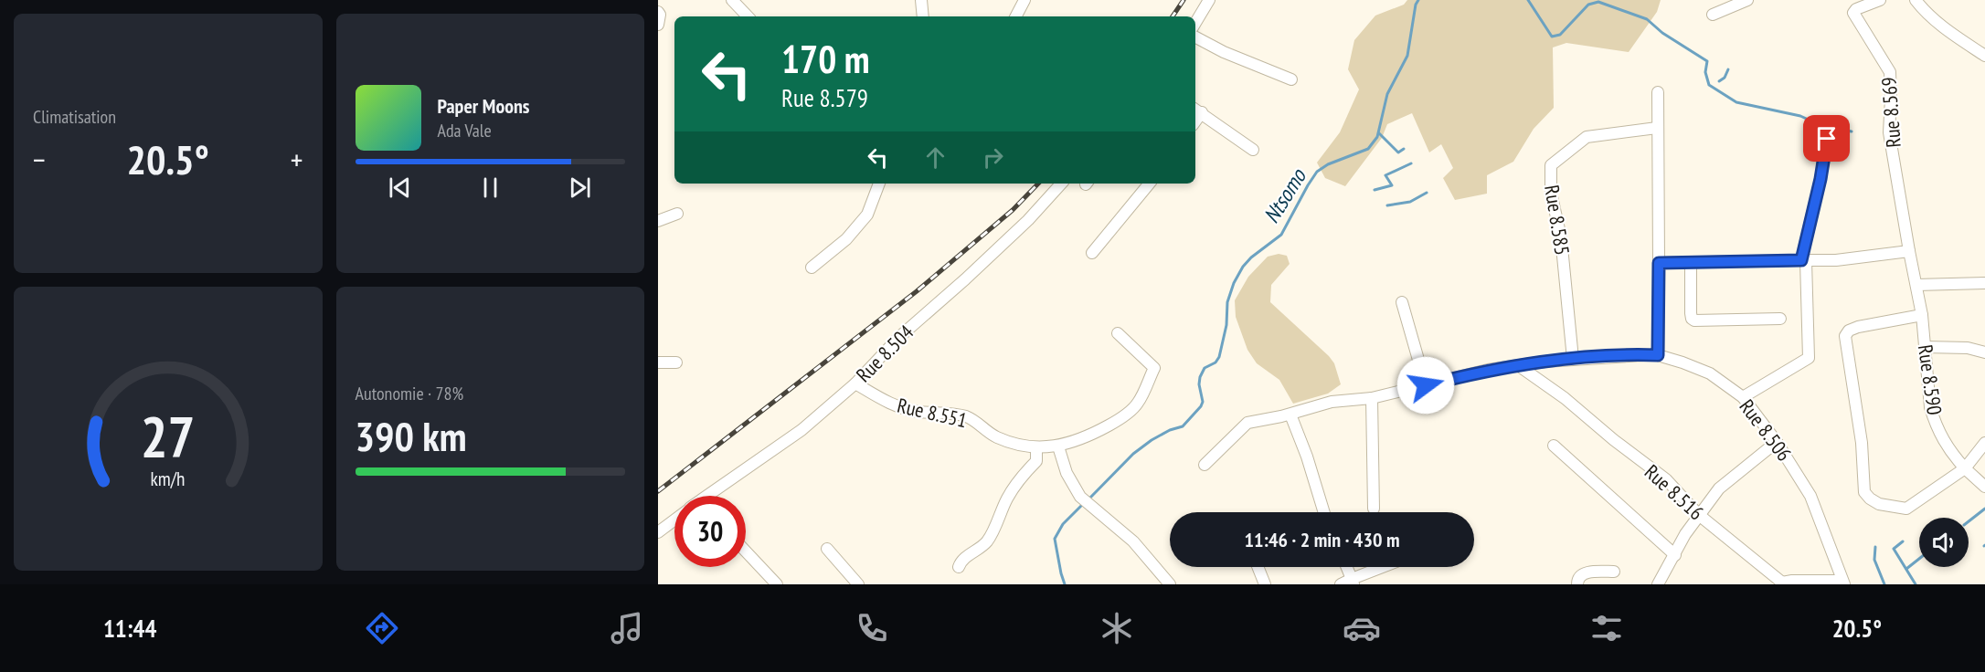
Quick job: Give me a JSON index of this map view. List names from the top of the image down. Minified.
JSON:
{"streets":{"street":["Rue 8.569","Rue 8.585","Rue 8.504","Rue 8.590","Rue 8.551","Rue 8.506","Rue 8.516"]},"crossings":[["Rue 8.569","Rue 8.590"],["Rue 8.585","Rue 8.506"],["Rue 8.504","Rue 8.551"],["Rue 8.506","Rue 8.516"]],"water":["Ntsomo"],"page":{"tile":["Climatisation",["Autonomie · 78%","390 km"]],"turn":["170 m","Rue 8.579"],"song":["Paper Moons","Ada Vale"],"heat":["−","20.5°","+"],"limit":"30","trip":"11:46 · 2 min · 430 m","tabs":["11:44","20.5°"],"gauge":["27","km/h"]}}
